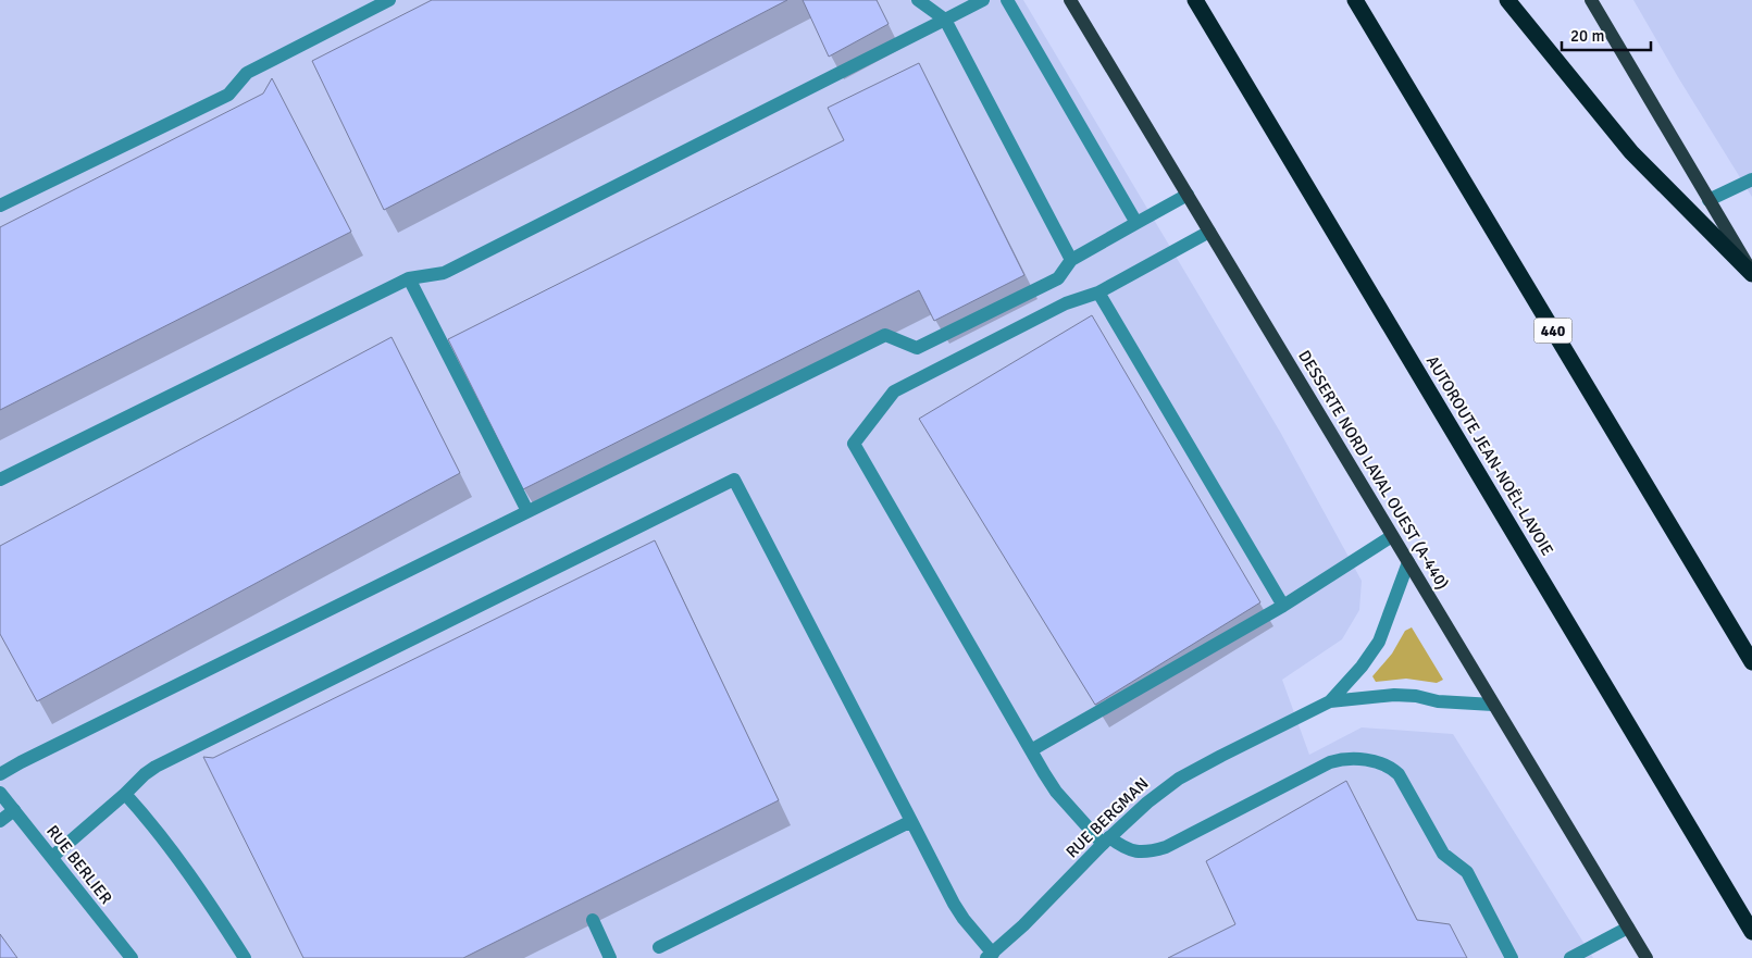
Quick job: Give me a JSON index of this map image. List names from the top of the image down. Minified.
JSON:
{"streets":{"highway":["440","AUTOROUTE JEAN-NOËL-LAVOIE"],"main road":["DESSERTE NORD LAVAL OUEST (A-440)"],"street":["RUE BERGMAN","RUE BERLIER"]},"crossings":[["DESSERTE NORD LAVAL OUEST (A-440)","RUE BERGMAN"]],"scale_bar":"20 m"}
